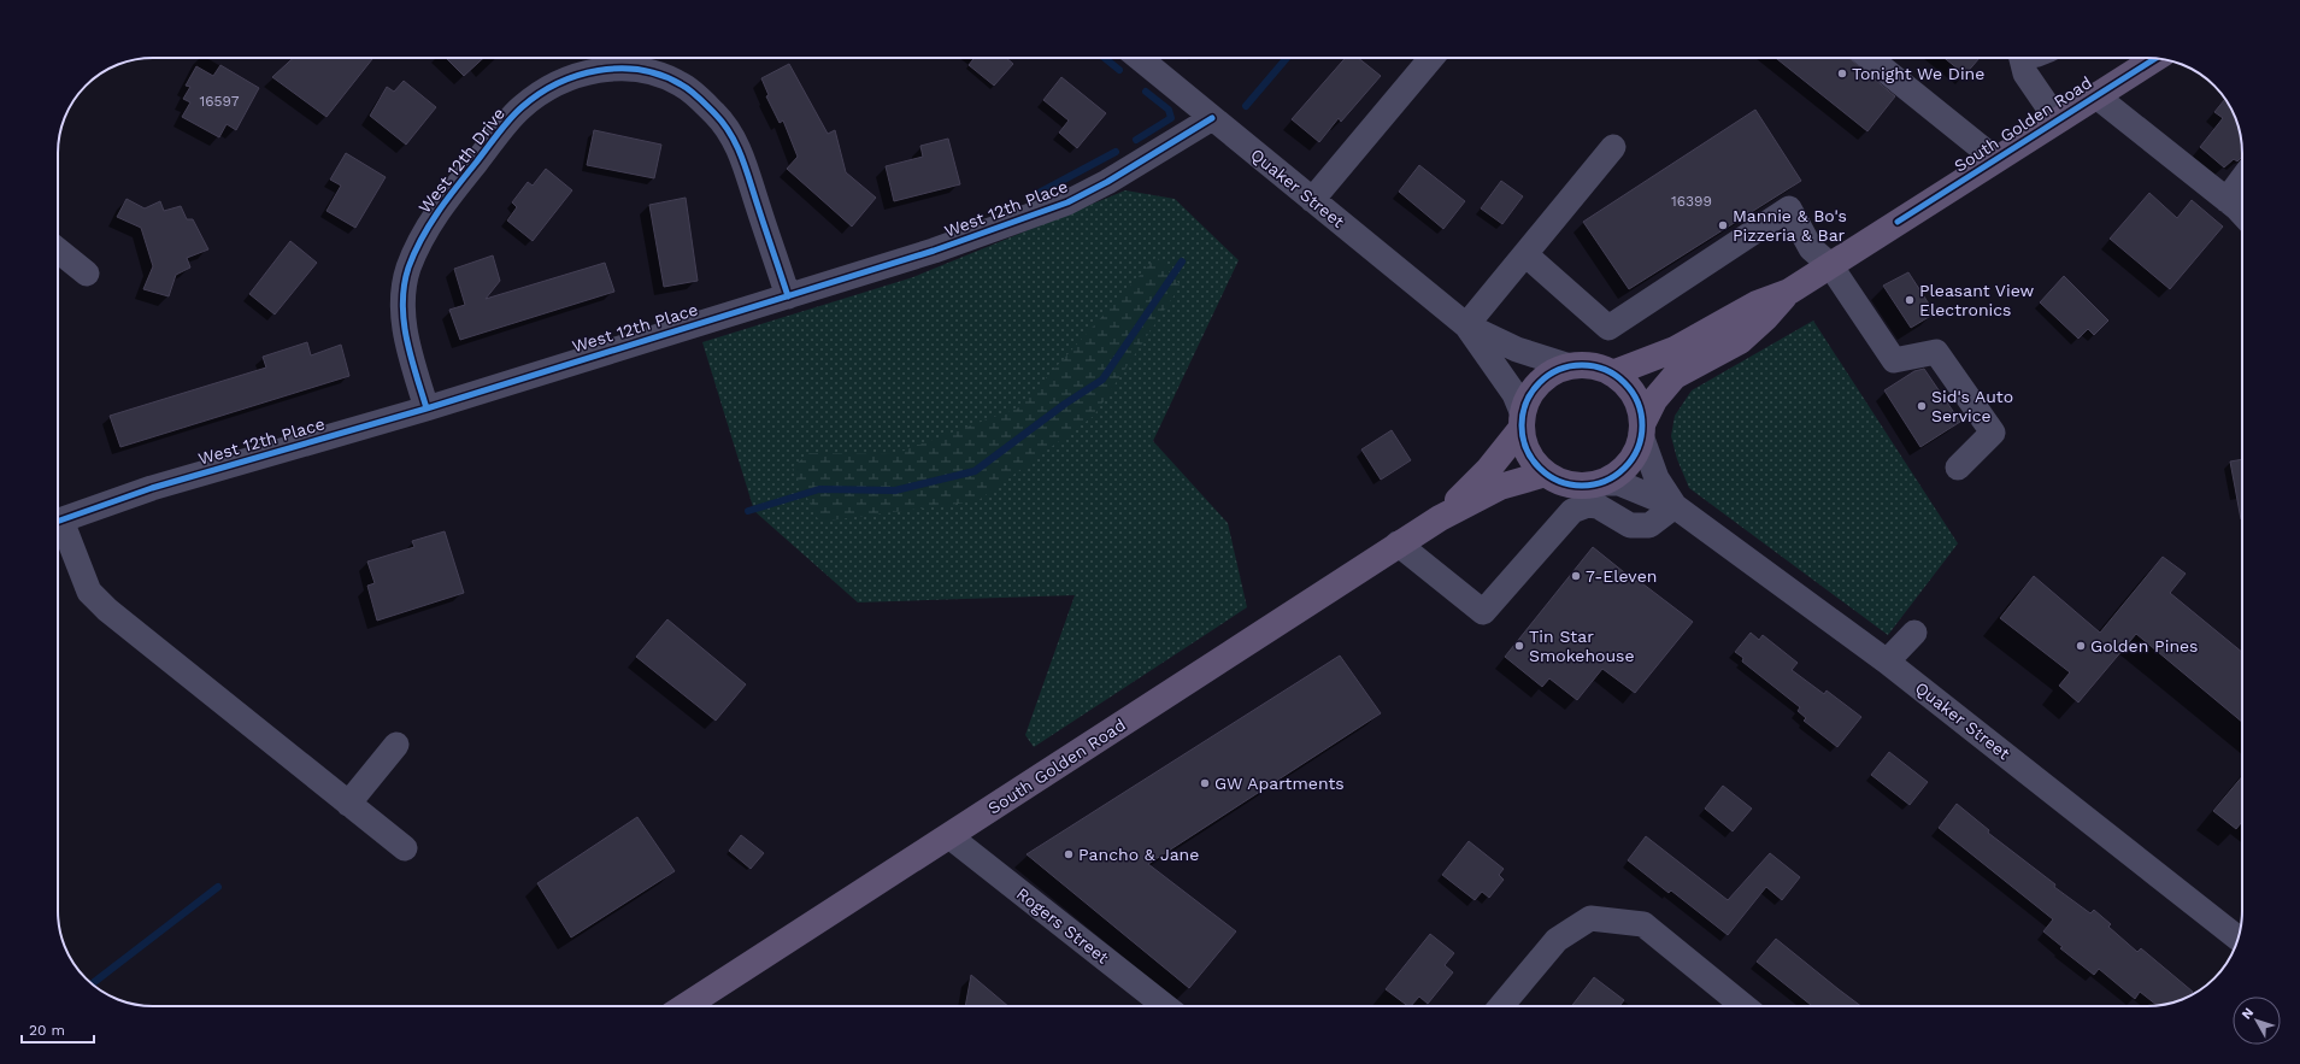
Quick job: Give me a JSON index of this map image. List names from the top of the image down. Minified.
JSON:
{"streets":{"main road":["South Golden Road"],"street":["West 12th Drive","Quaker Street","West 12th Place","Rogers Street"]},"crossings":[["South Golden Road","Quaker Street"],["South Golden Road","Rogers Street"],["West 12th Drive","West 12th Place"],["Quaker Street","West 12th Place"]],"places":["Tonight We Dine","Mannie & Bo's Pizzeria & Bar","Pleasant View Electronics","Sid's Auto Service","7-Eleven","Tin Star Smokehouse","Golden Pines","GW Apartments","Pancho & Jane"],"house_numbers":["16597","16399"],"scale_bar":"20 m","north":"top left"}
